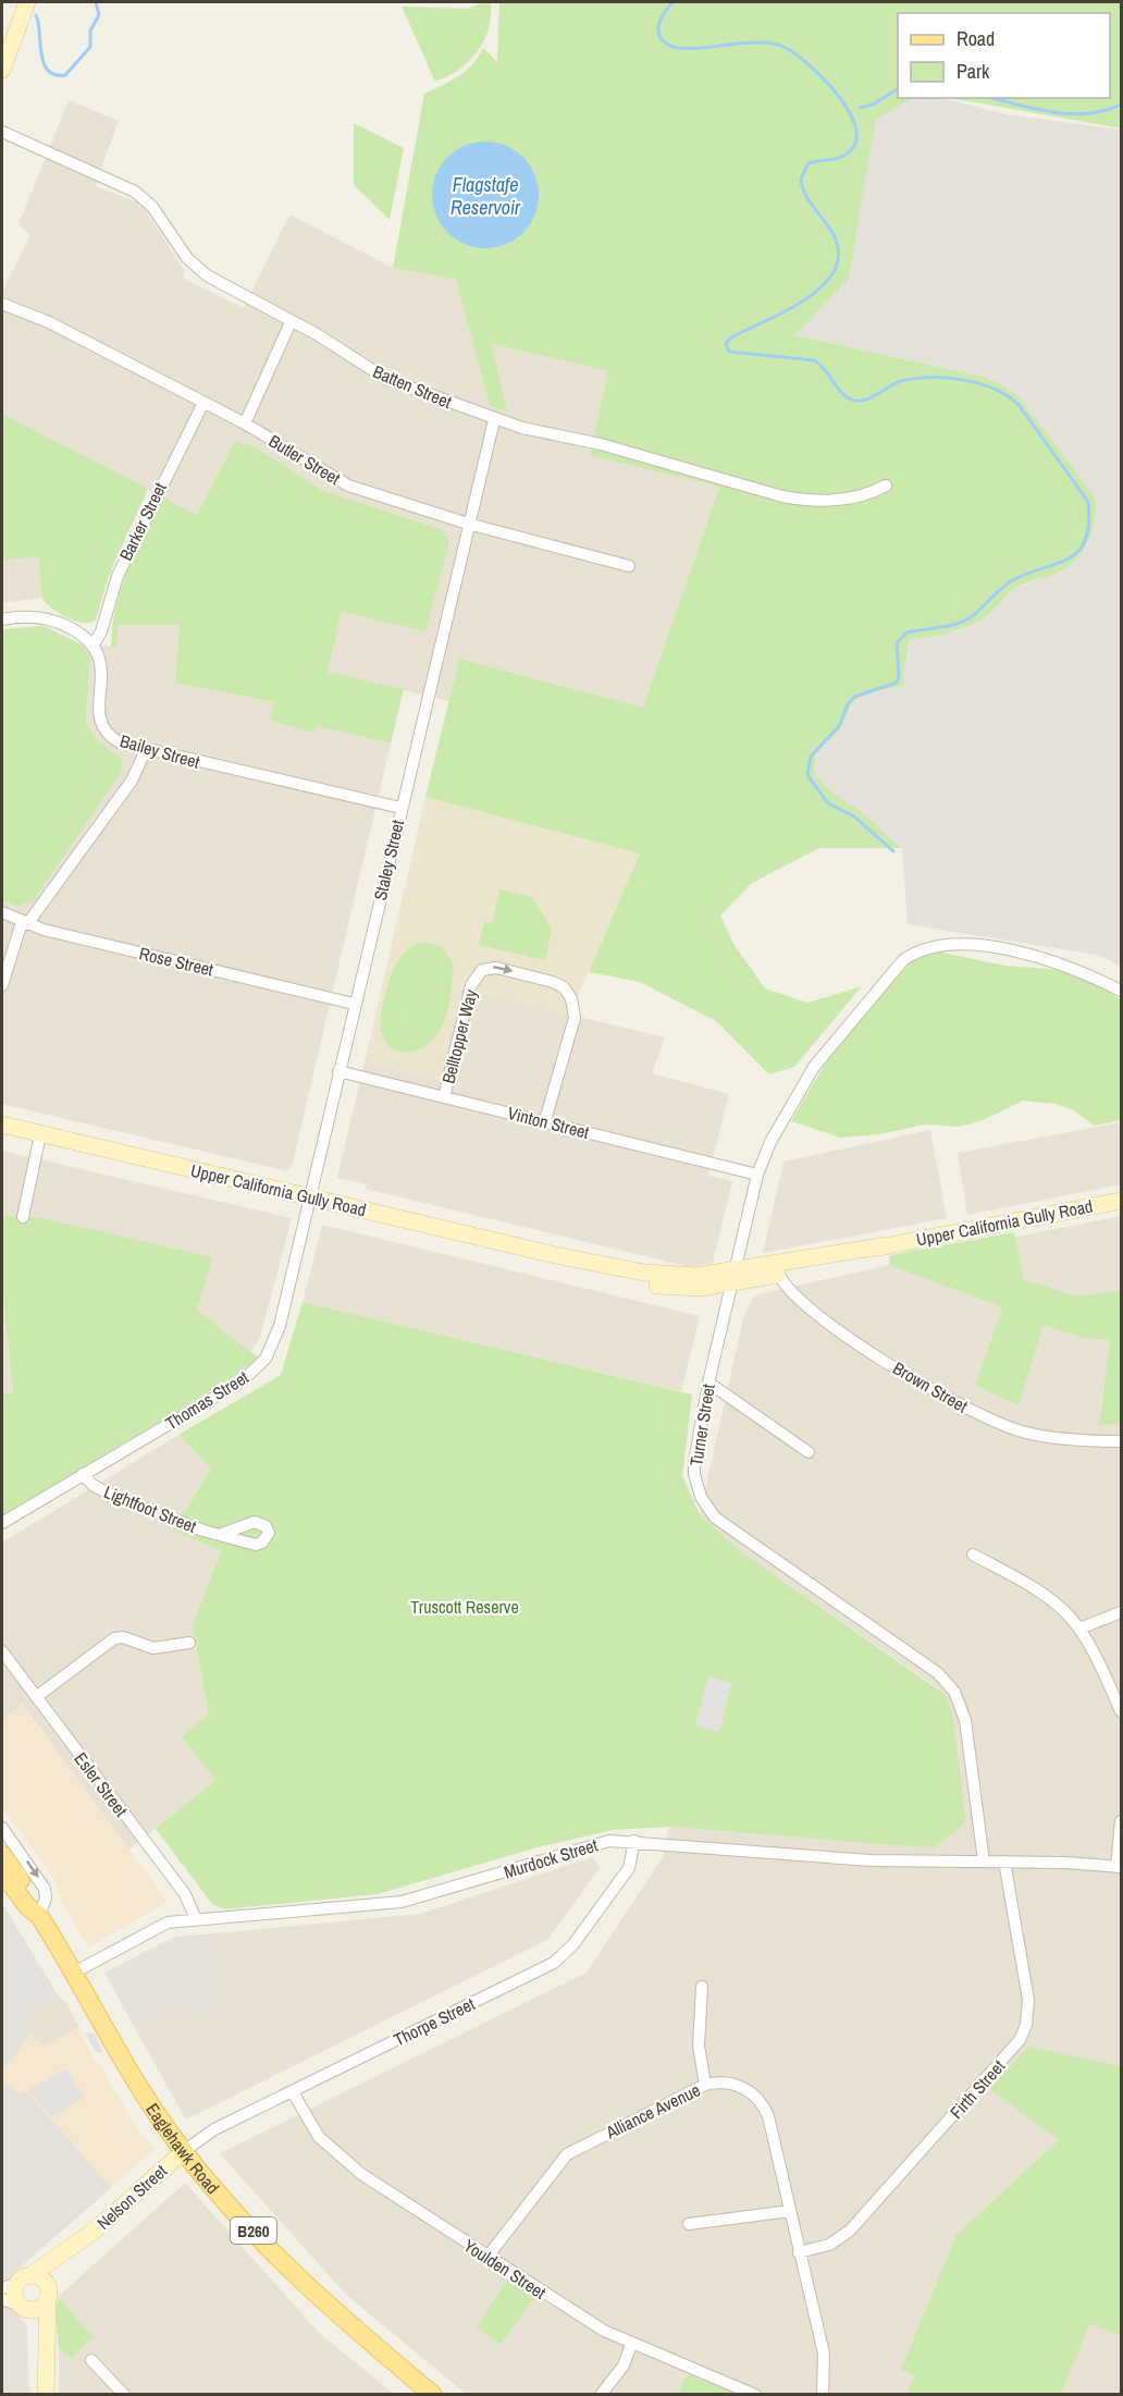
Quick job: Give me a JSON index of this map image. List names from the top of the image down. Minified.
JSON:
{"streets":{"main road":["Eaglehawk Road","B260"],"street":["Batten Street","Butler Street","Barker Street","Bailey Street","Staley Street","Rose Street","Belltopper Way","Vinton Street","Upper California Gully Road","Brown Street","Thomas Street","Turner Street","Lightfoot Street","Esler Street","Murdock Street","Thorpe Street","Firth Street","Alliance Avenue","Nelson Street","Youlden Street"]},"crossings":[["Batten Street","Staley Street"],["Butler Street","Barker Street"],["Butler Street","Staley Street"],["Barker Street","Bailey Street"],["Bailey Street","Staley Street"],["Staley Street","Rose Street"],["Staley Street","Vinton Street"],["Staley Street","Upper California Gully Road"],["Staley Street","Thomas Street"],["Belltopper Way","Vinton Street"],["Vinton Street","Turner Street"],["Upper California Gully Road","Brown Street"],["Upper California Gully Road","Thomas Street"],["Upper California Gully Road","Turner Street"],["Thomas Street","Lightfoot Street"],["Turner Street","Murdock Street"],["Esler Street","Murdock Street"],["Murdock Street","Thorpe Street"],["Murdock Street","Firth Street"],["Murdock Street","Eaglehawk Road"],["Thorpe Street","Eaglehawk Road"],["Thorpe Street","Nelson Street"],["Thorpe Street","Youlden Street"],["Firth Street","Alliance Avenue"],["Alliance Avenue","Youlden Street"],["Eaglehawk Road","Nelson Street"]],"water":["Flagstafe Reservoir"],"parks":["Truscott Reserve"],"legend":["Road","Park"]}
